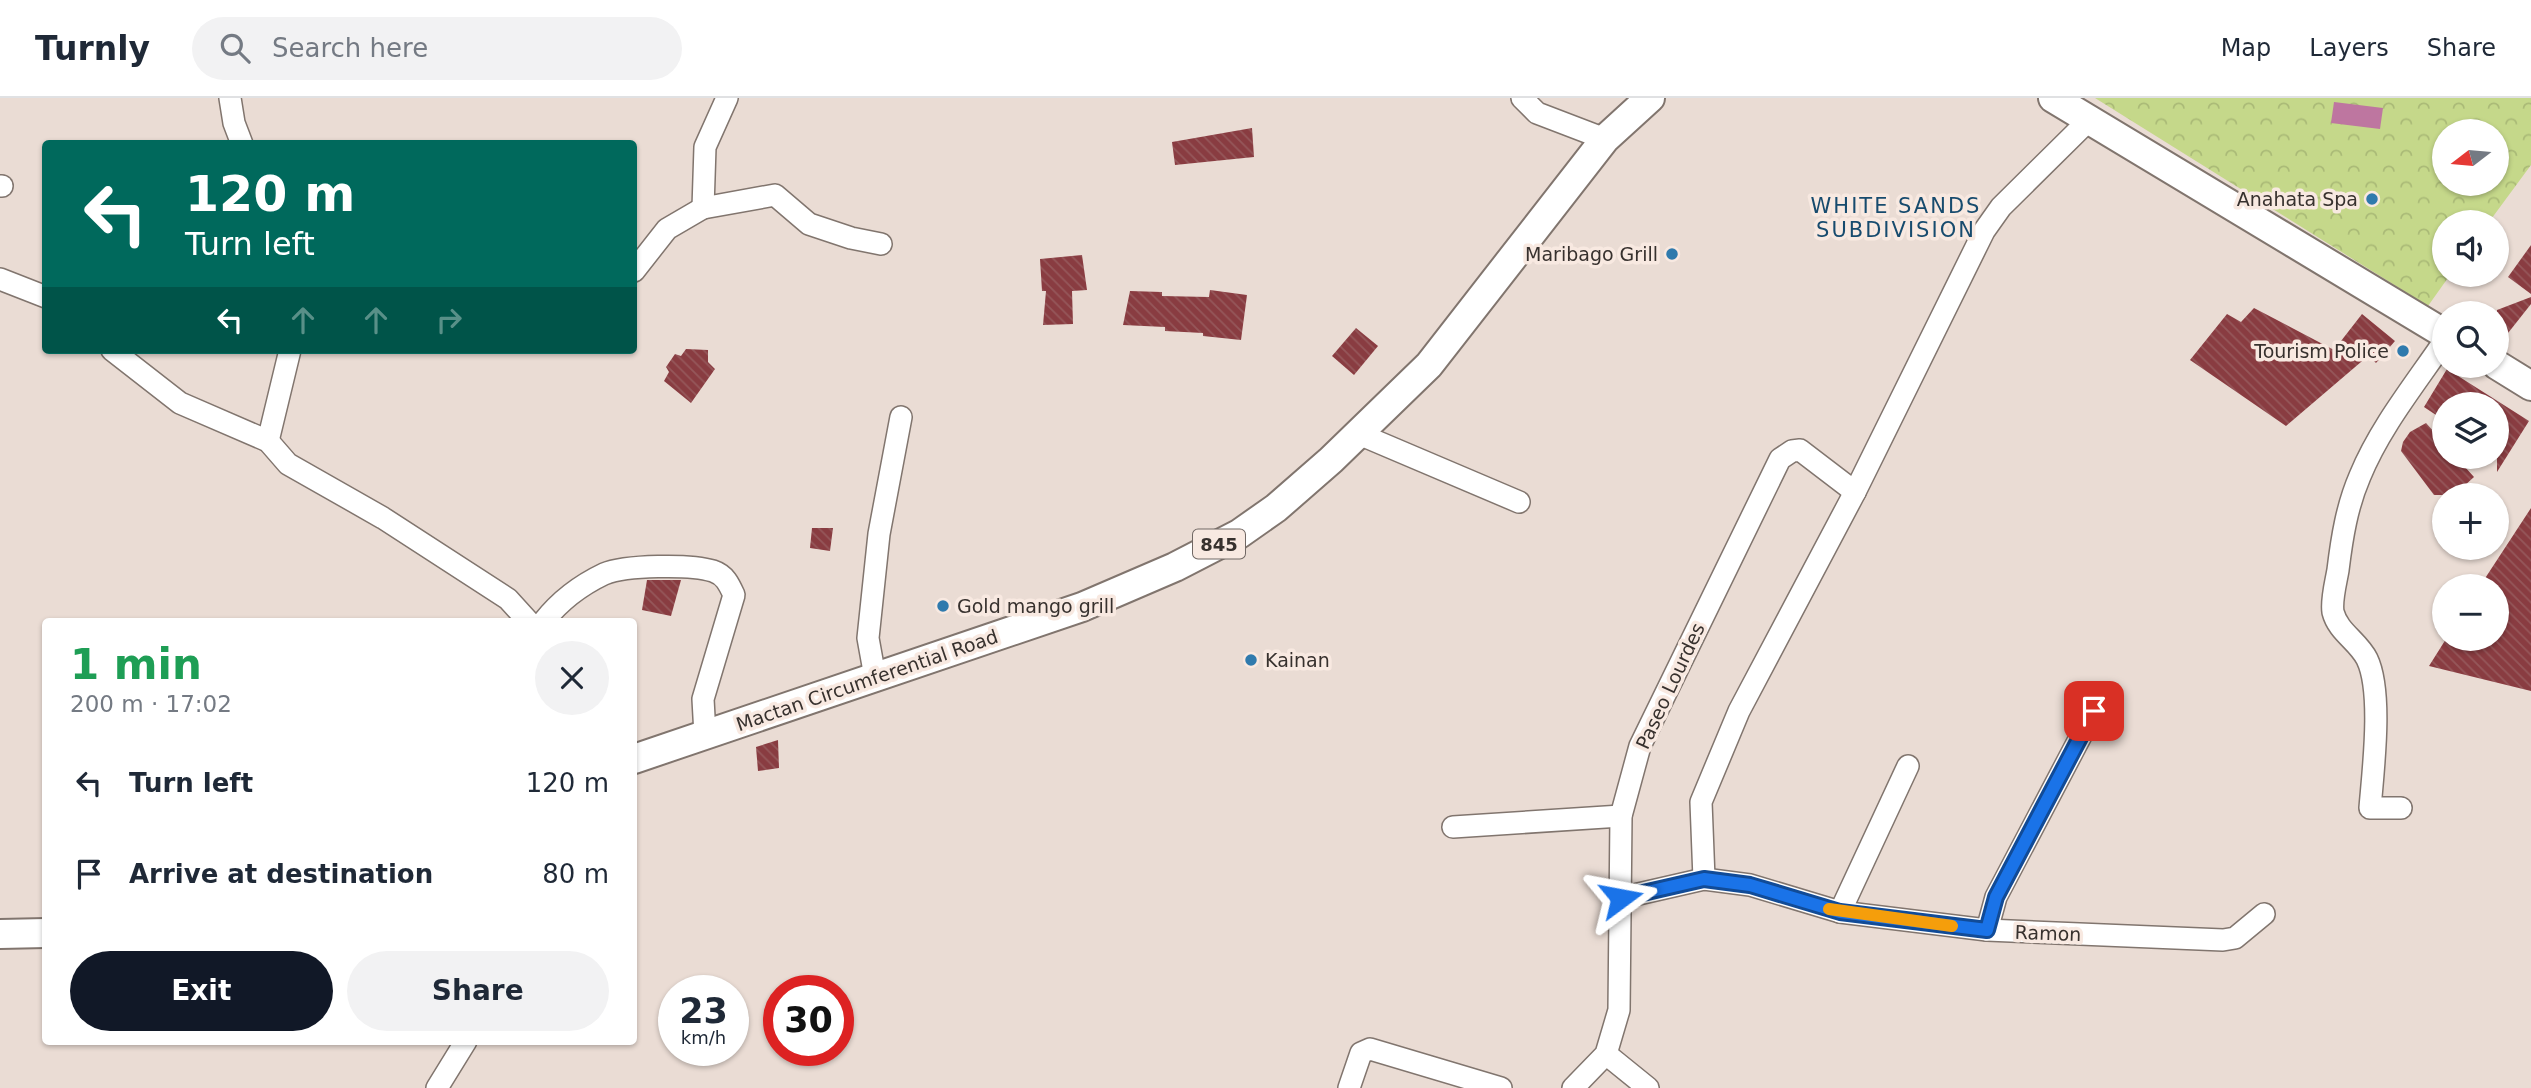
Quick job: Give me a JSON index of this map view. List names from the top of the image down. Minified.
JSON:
{"streets":{"main road":["845","Mactan Circumferential Road"],"street":["Paseo Lourdes","Ramon"]},"crossings":[["Paseo Lourdes","Ramon"]],"districts":["WHITE SANDS SUBDIVISION"],"places":["Anahata Spa","Maribago Grill","Tourism Police","Gold mango grill","Kainan"],"north":"left","page":{"header":"Turnly","search":"Search here","nav":["Map","Layers","Share"],"map_buttons":["+","−"],"turn":["120 m","Turn left"],"heading":["1 min","200 m · 17:02"],"list":[{"name":"Turn left","value":"120 m"},{"name":"Arrive at destination","value":"80 m"}],"buttons":["Exit","Share"],"speed":"23 km/h","limit":"30"}}
